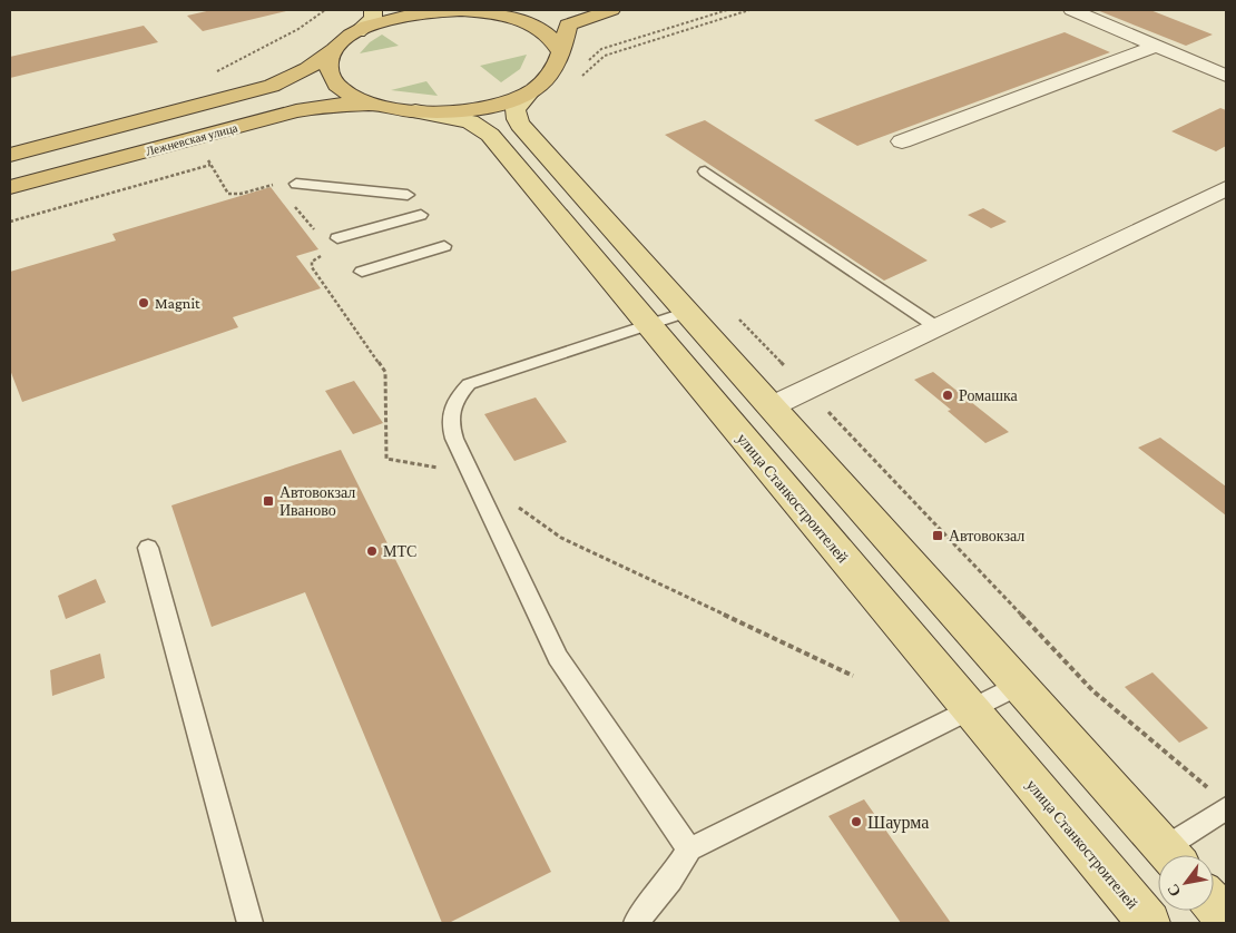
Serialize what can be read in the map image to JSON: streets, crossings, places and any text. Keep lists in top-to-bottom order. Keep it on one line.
{"streets":{"highway":["Лежневская улица"],"main road":["улица Станкостроителей"]},"places":{"other":["Magnit","Ромашка","МТС","Шаурма"],"transit":["Автовокзал Иваново","Автовокзал"]},"north":"bottom left"}
